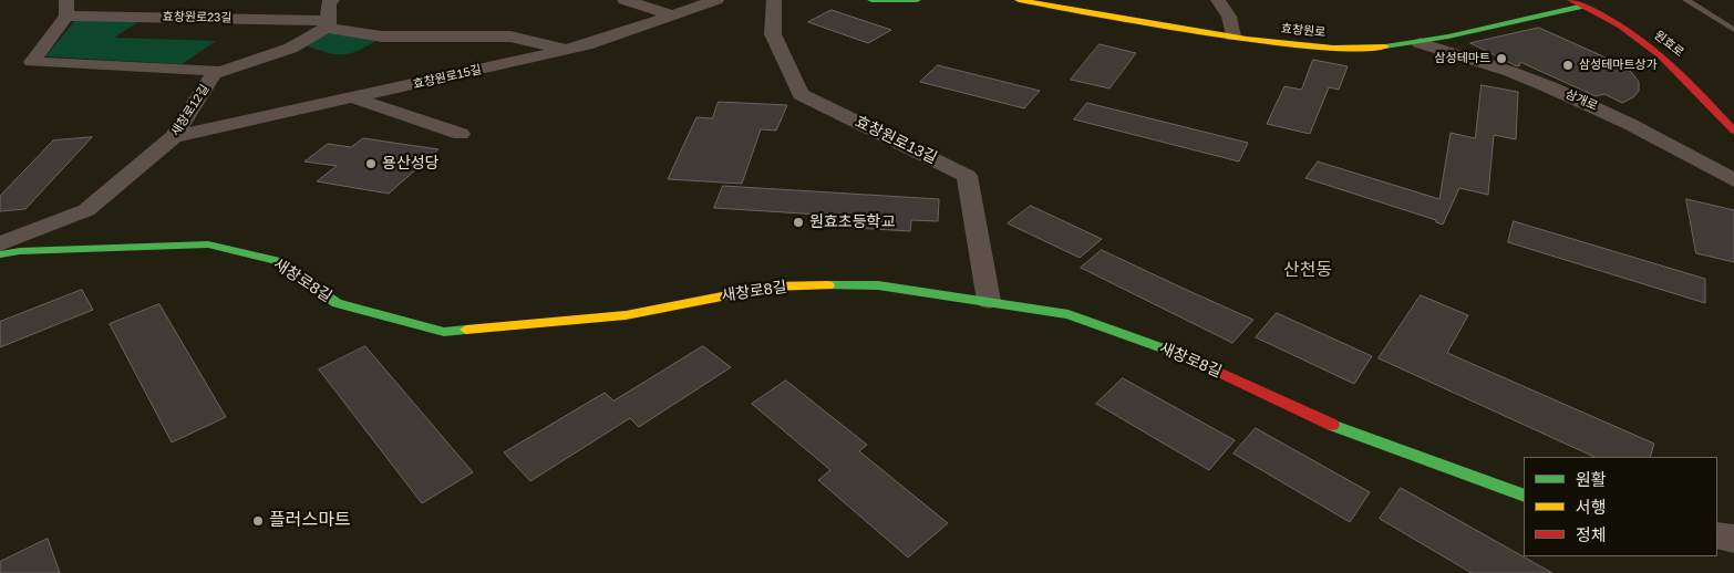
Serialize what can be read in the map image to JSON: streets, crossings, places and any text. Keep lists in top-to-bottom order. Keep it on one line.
{"streets":{"street":["효창원로23길","효창원로","원효로","효창원로15길","삼개로","새창로12길","효창원로13길","새창로8길"]},"crossings":[["효창원로23길","효창원로15길"],["효창원로23길","새창로12길"],["효창원로","원효로"],["효창원로","삼개로"],["효창원로15길","새창로12길"],["효창원로13길","새창로8길"]],"districts":["산천동"],"places":["삼성테마트","삼성테마트상가","용산성당","원효초등학교","플러스마트"],"legend":["원활","서행","정체"]}
